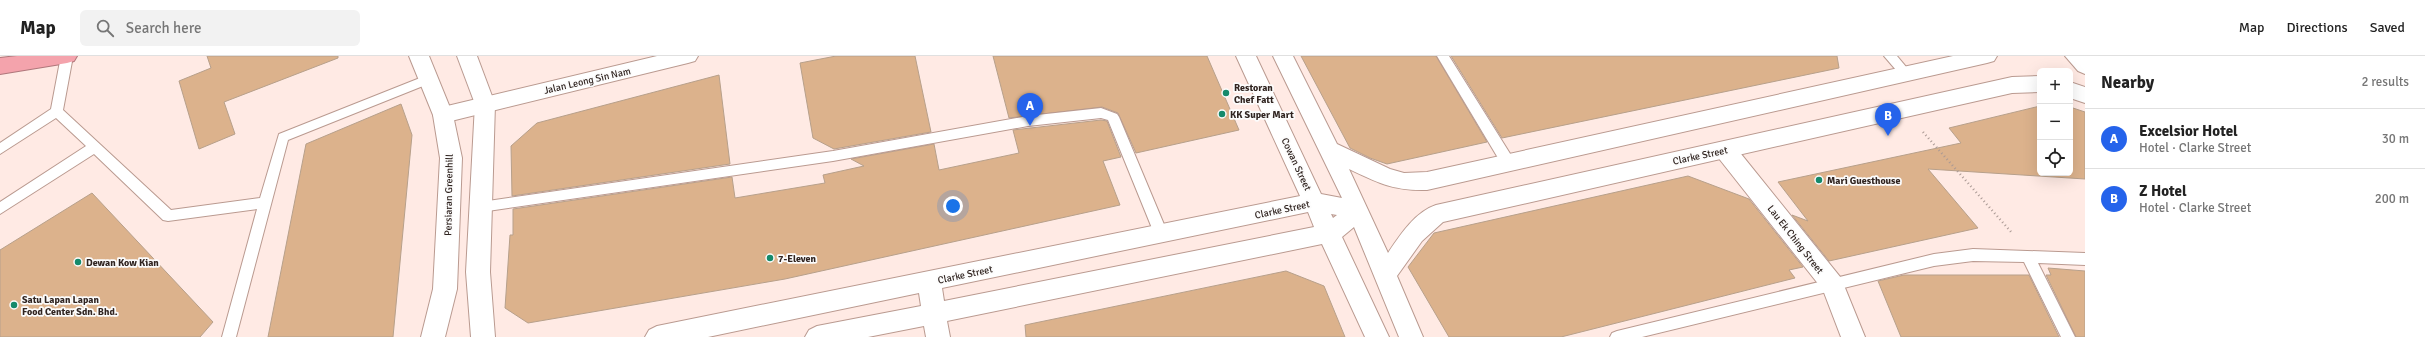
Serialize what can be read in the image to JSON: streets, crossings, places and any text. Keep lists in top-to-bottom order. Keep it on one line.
{"streets":{"street":["Jalan Leong Sin Nam","Clarke Street","Cowan Street","Persiaran Greenhill","Lau Ek Ching Street"]},"crossings":[["Jalan Leong Sin Nam","Persiaran Greenhill"],["Clarke Street","Cowan Street"],["Clarke Street","Lau Ek Ching Street"]],"places":["Restoran Chef Fatt","KK Super Mart","Mari Guesthouse","7-Eleven","Dewan Kow Kian","Satu Lapan Lapan Food Center Sdn. Bhd."],"page":{"header":"Map","search":"Search here","nav":["Map","Directions","Saved"],"heading":["Nearby","2 results"],"map_buttons":["+","−"],"pins":["A","B"],"list":[{"mark":"A","name":"Excelsior Hotel","note":"Hotel · Clarke Street","value":"30 m"},{"mark":"B","name":"Z Hotel","note":"Hotel · Clarke Street","value":"200 m"}]}}
